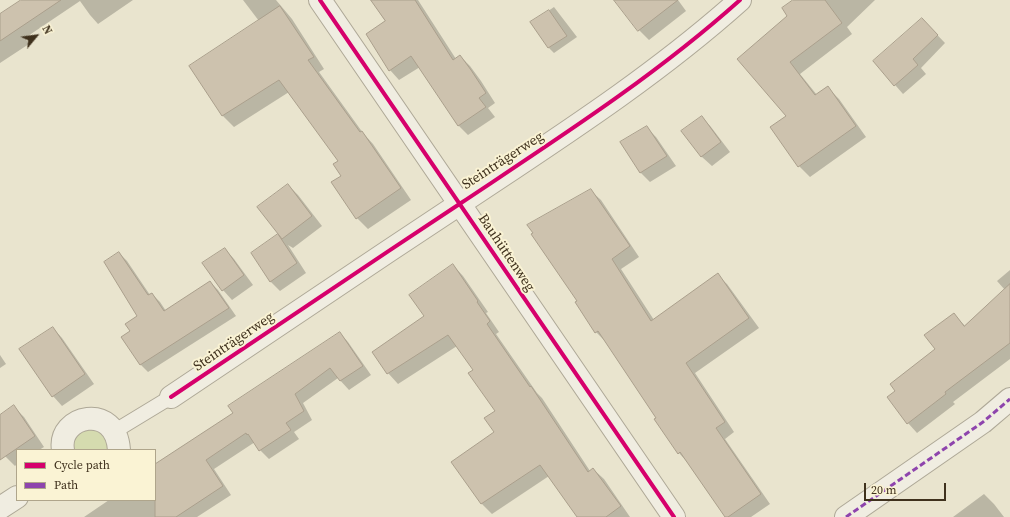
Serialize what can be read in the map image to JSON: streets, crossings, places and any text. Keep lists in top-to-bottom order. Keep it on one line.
{"streets":{"street":["Steinträgerweg","Bauhüttenweg"]},"crossings":[["Steinträgerweg","Bauhüttenweg"]],"legend":["Cycle path","Path"],"scale_bar":"20 m","north":"top right"}
